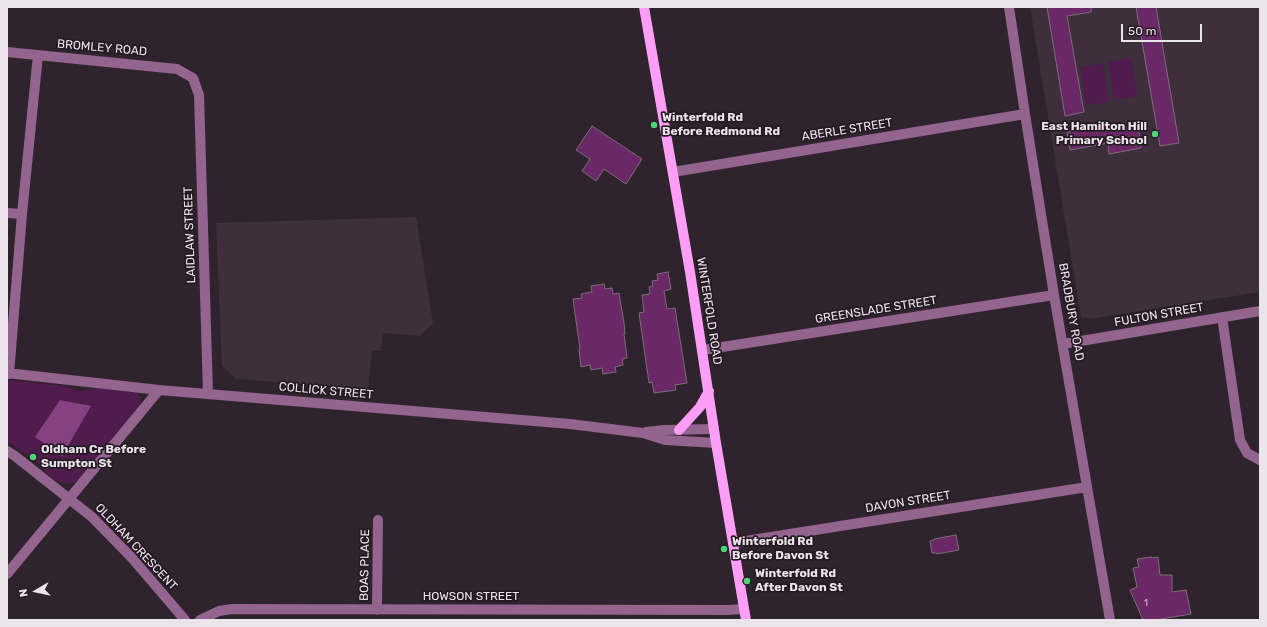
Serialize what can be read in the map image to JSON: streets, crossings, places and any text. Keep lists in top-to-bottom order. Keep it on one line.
{"streets":{"main road":["WINTERFOLD ROAD"],"street":["BROMLEY ROAD","ABERLE STREET","LAIDLAW STREET","GREENSLADE STREET","BRADBURY ROAD","FULTON STREET","COLLICK STREET","DAVON STREET","OLDHAM CRESCENT","BOAS PLACE","HOWSON STREET"]},"crossings":[["BROMLEY ROAD","LAIDLAW STREET"],["ABERLE STREET","WINTERFOLD ROAD"],["ABERLE STREET","BRADBURY ROAD"],["LAIDLAW STREET","COLLICK STREET"],["GREENSLADE STREET","WINTERFOLD ROAD"],["GREENSLADE STREET","BRADBURY ROAD"],["WINTERFOLD ROAD","COLLICK STREET"],["WINTERFOLD ROAD","DAVON STREET"],["WINTERFOLD ROAD","HOWSON STREET"],["BRADBURY ROAD","FULTON STREET"],["BRADBURY ROAD","DAVON STREET"],["BOAS PLACE","HOWSON STREET"]],"places":["Winterfold Rd Before Redmond Rd","East Hamilton Hill Primary School","Oldham Cr Before Sumpton St","Winterfold Rd Before Davon St","Winterfold Rd After Davon St"],"house_numbers":["1"],"scale_bar":"50 m","north":"left"}
